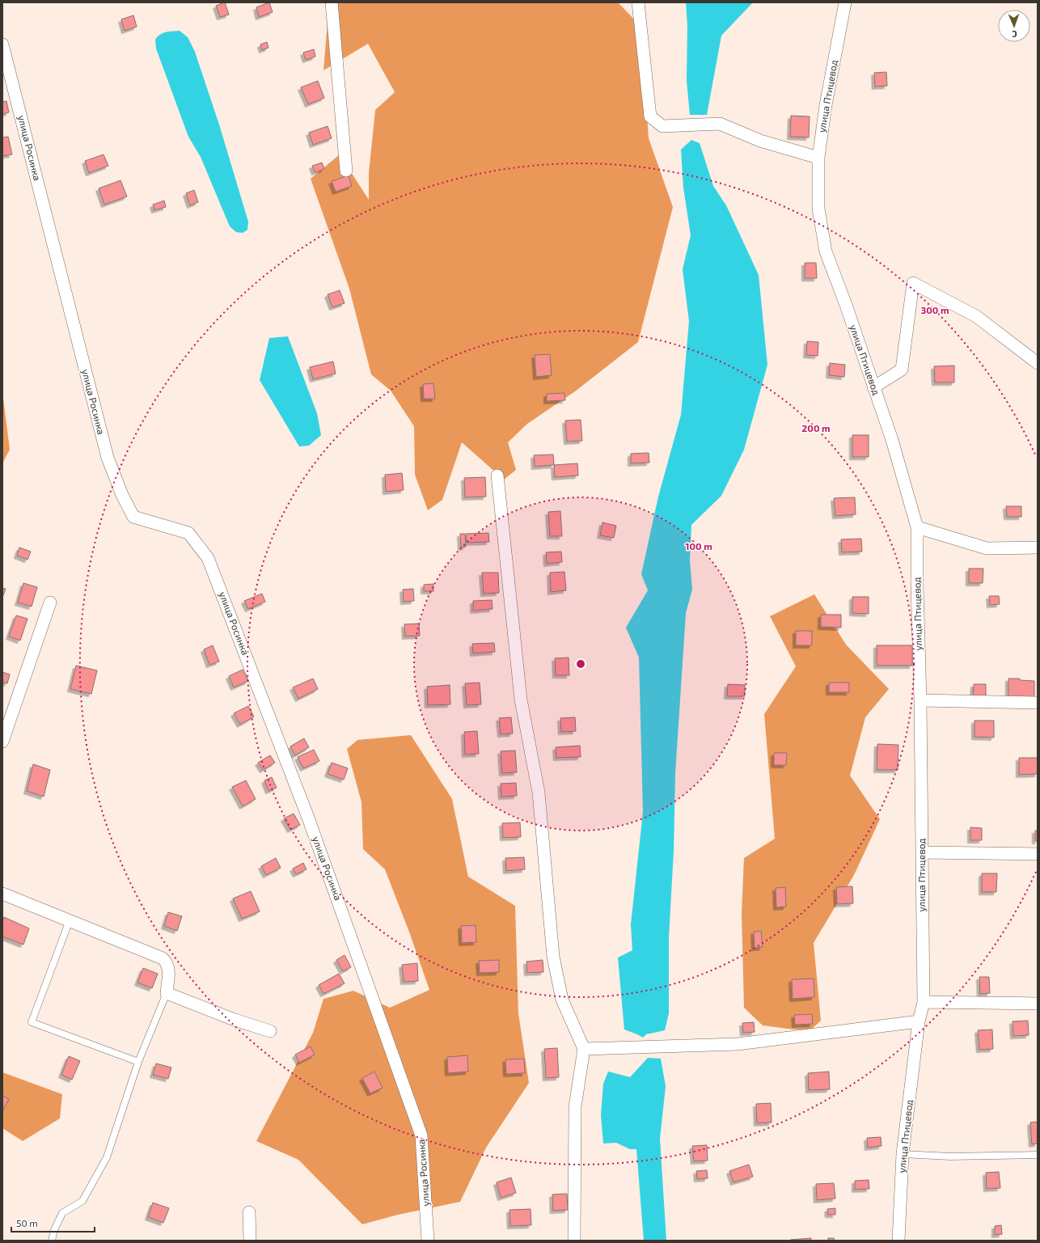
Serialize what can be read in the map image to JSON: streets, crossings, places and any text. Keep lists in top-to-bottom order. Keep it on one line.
{"streets":{"street":["улица Птицевод","улица Росинка"]},"scale_bar":"50 m","north":"bottom","rings":["300 m","200 m","100 m"]}
